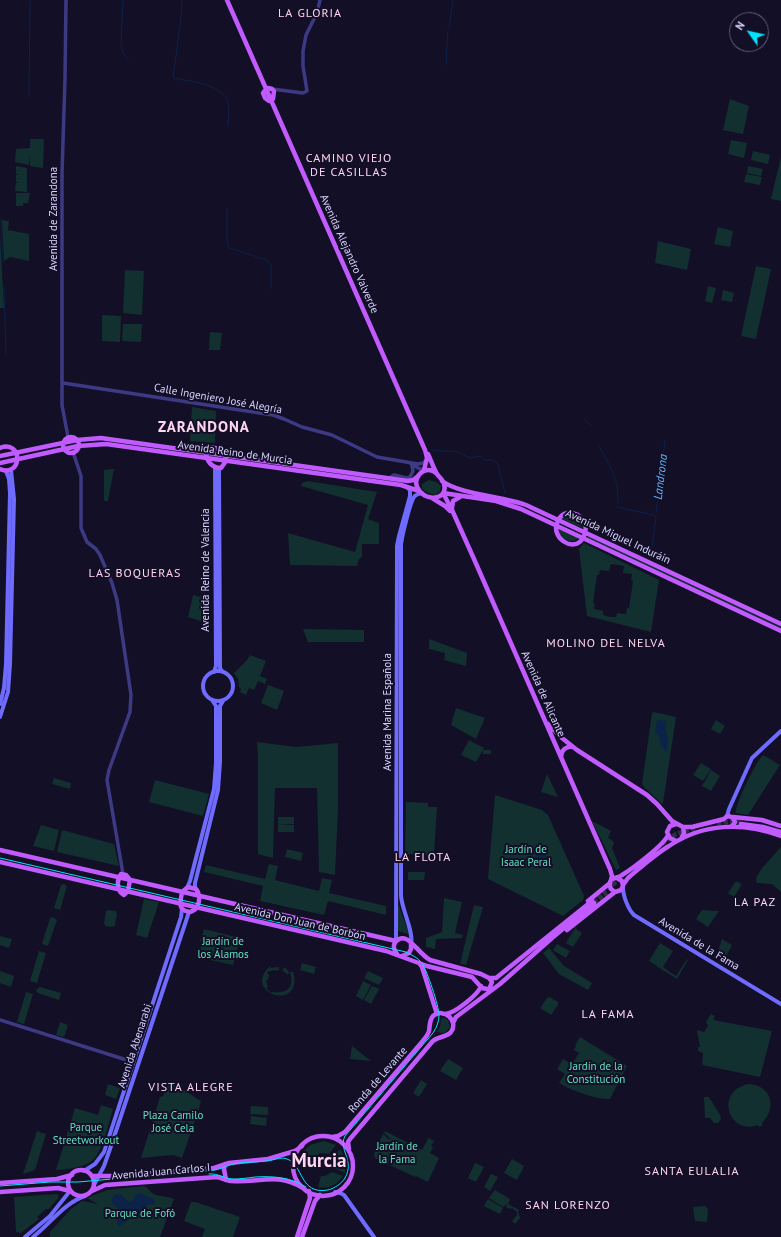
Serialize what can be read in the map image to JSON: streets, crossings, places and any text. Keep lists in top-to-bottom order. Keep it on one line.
{"streets":{"main road":["Avenida Alejandro Valverde","Avenida Reino de Murcia","Avenida Miguel Induráin","Avenida Reino de Valencia","Avenida de Alicante","Avenida Marina Española","Avenida Don Juan de Borbón","Avenida de la Fama","Avenida Abenarabi","Ronda de Levante","Avenida Juan Carlos I"],"street":["Avenida de Zarandona","Calle Ingeniero José Alegría"]},"crossings":[["Avenida de Zarandona","Calle Ingeniero José Alegría"],["Avenida Reino de Murcia","Avenida Miguel Induráin"],["Avenida Reino de Murcia","Avenida de Alicante"],["Avenida Reino de Murcia","Avenida Marina Española"],["Avenida Miguel Induráin","Avenida de Alicante"],["Avenida Miguel Induráin","Avenida Marina Española"],["Avenida de Alicante","Avenida Marina Española"],["Avenida Marina Española","Avenida Don Juan de Borbón"],["Avenida Abenarabi","Avenida Juan Carlos I"],["Ronda de Levante","Avenida Juan Carlos I"]],"districts":["LA GLORIA","CAMINO VIEJO DE CASILLAS","ZARANDONA","LAS BOQUERAS","MOLINO DEL NELVA","LA FLOTA","LA PAZ","LA FAMA","VISTA ALEGRE","Murcia","SANTA EULALIA","SAN LORENZO"],"water":["Landrona"],"parks":["Jardín de Isaac Peral","Jardín de los Álamos","Jardín de la Constitución","Plaza Camilo José Cela","Parque Streetworkout","Jardín de la Fama","Parque de Fofó"],"north":"top left"}
